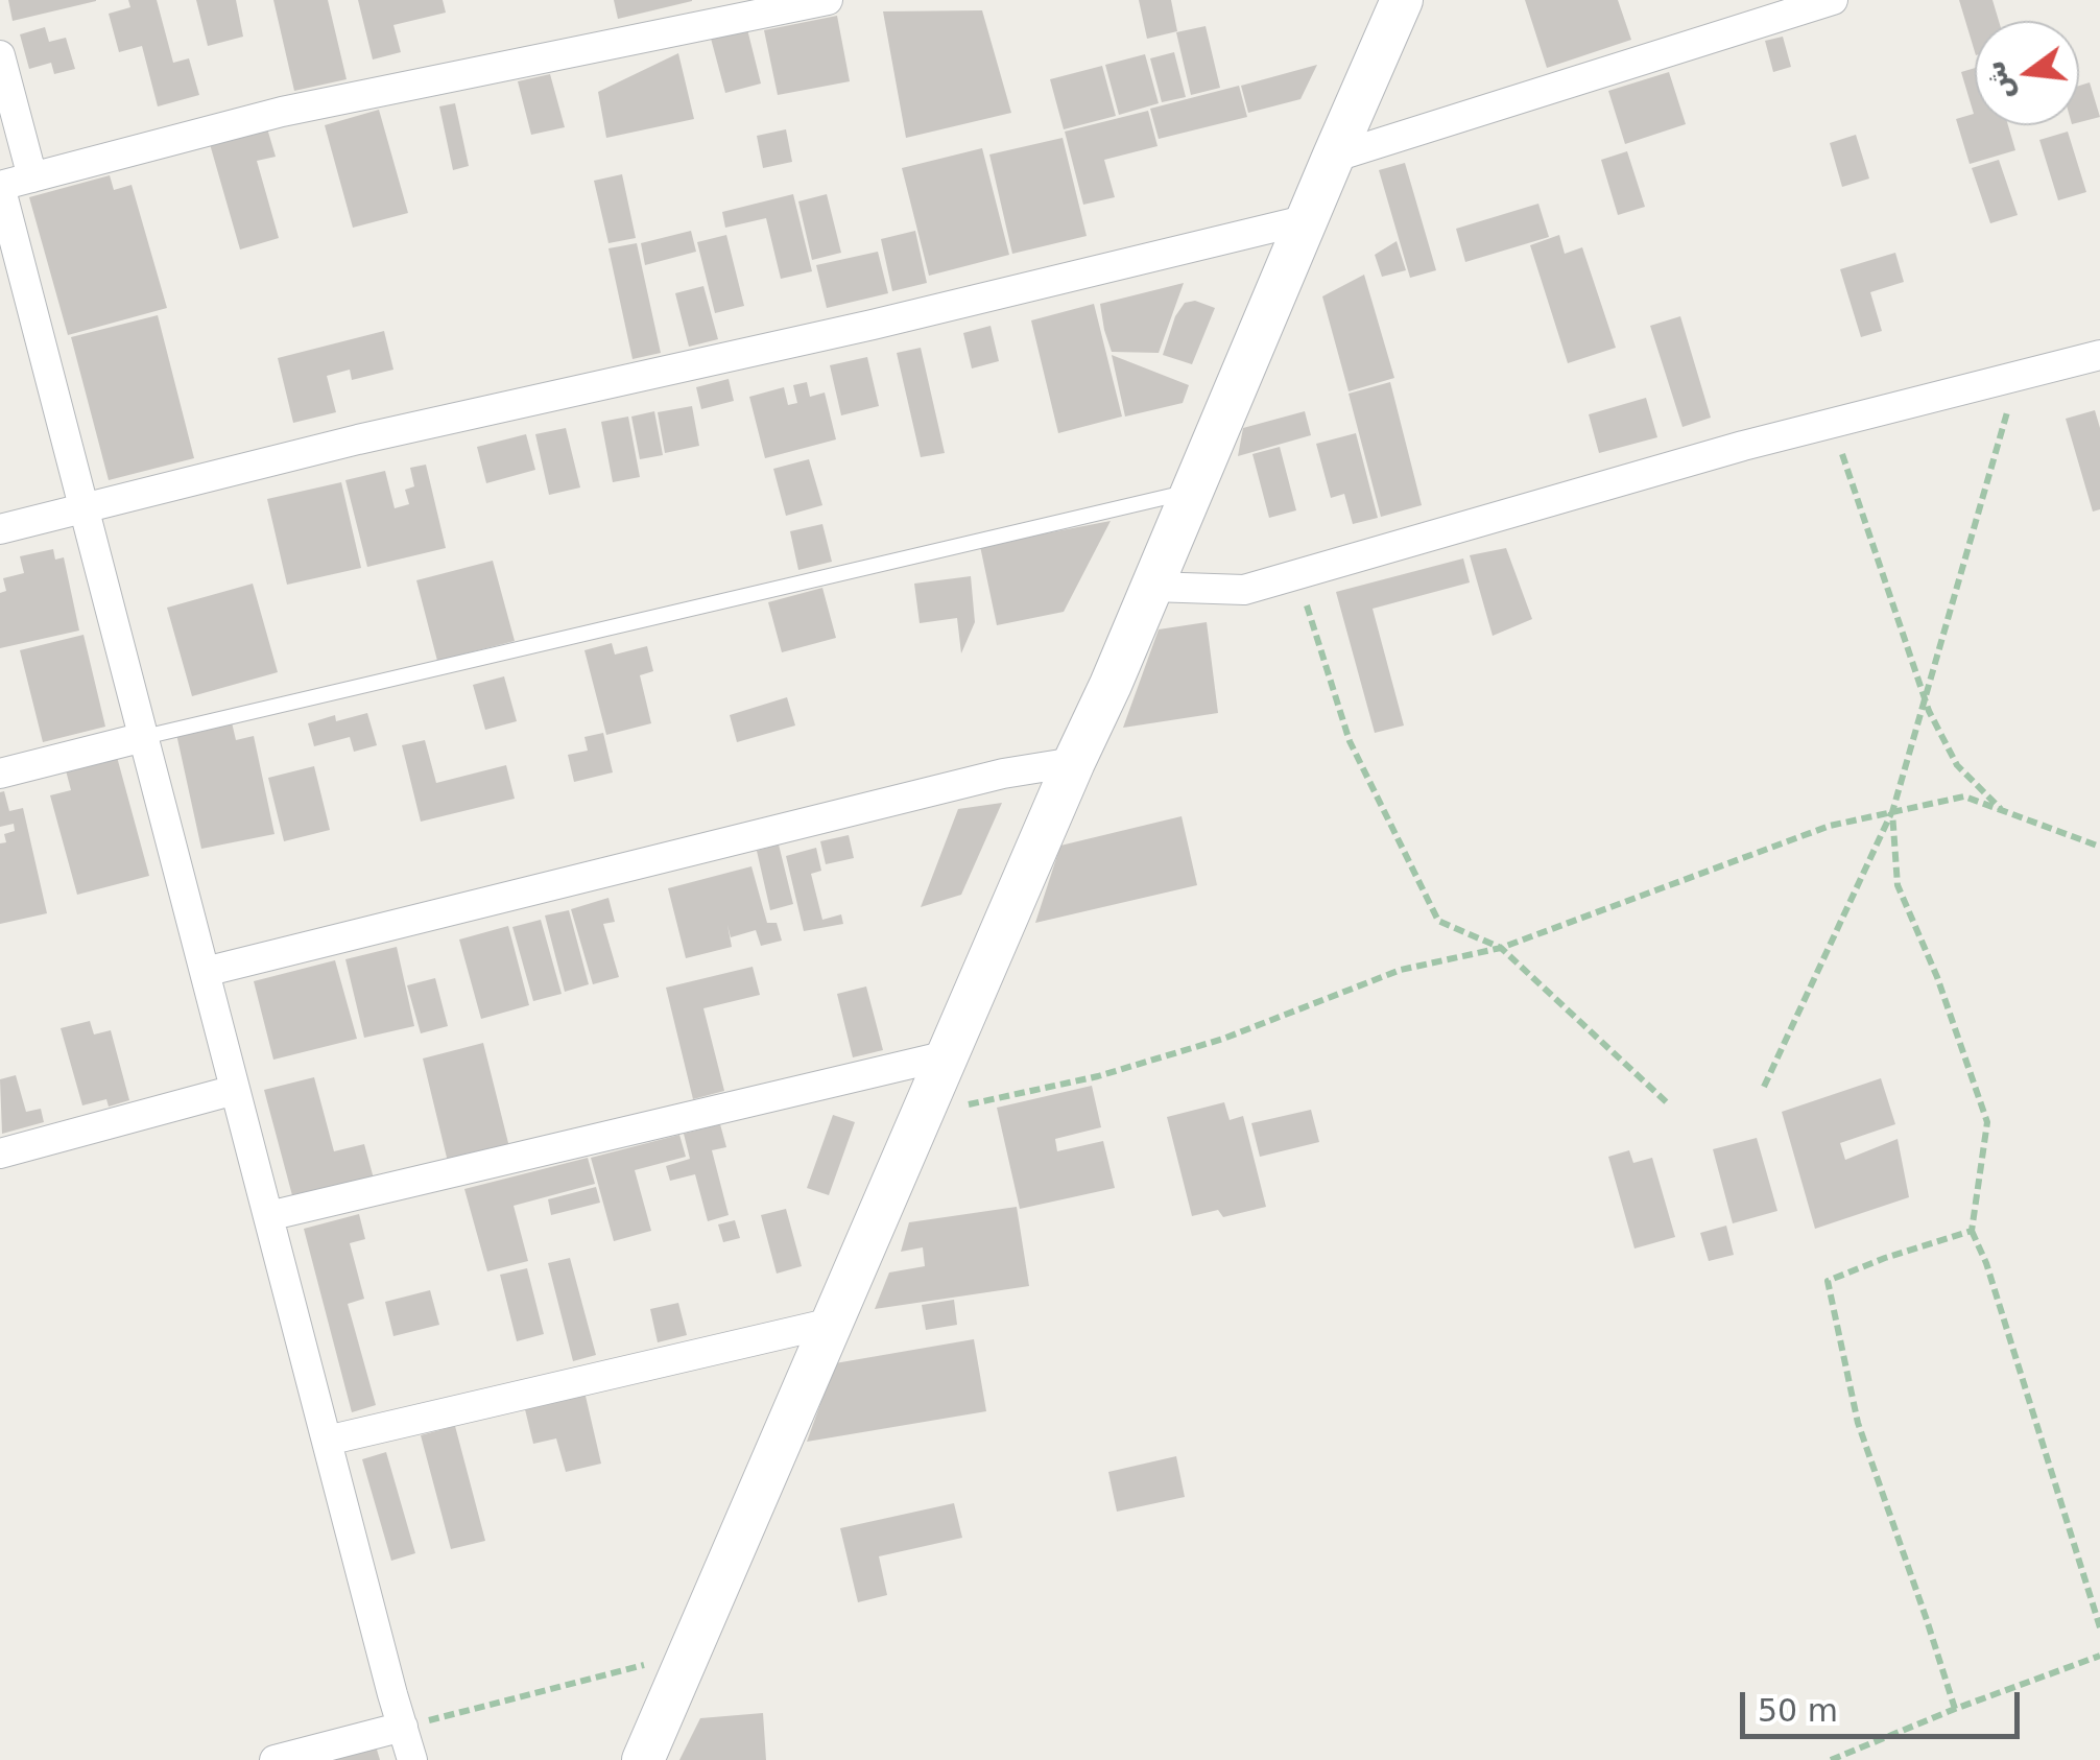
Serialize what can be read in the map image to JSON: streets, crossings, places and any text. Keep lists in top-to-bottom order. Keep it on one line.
{"scale_bar":"50 m","north":"left"}
